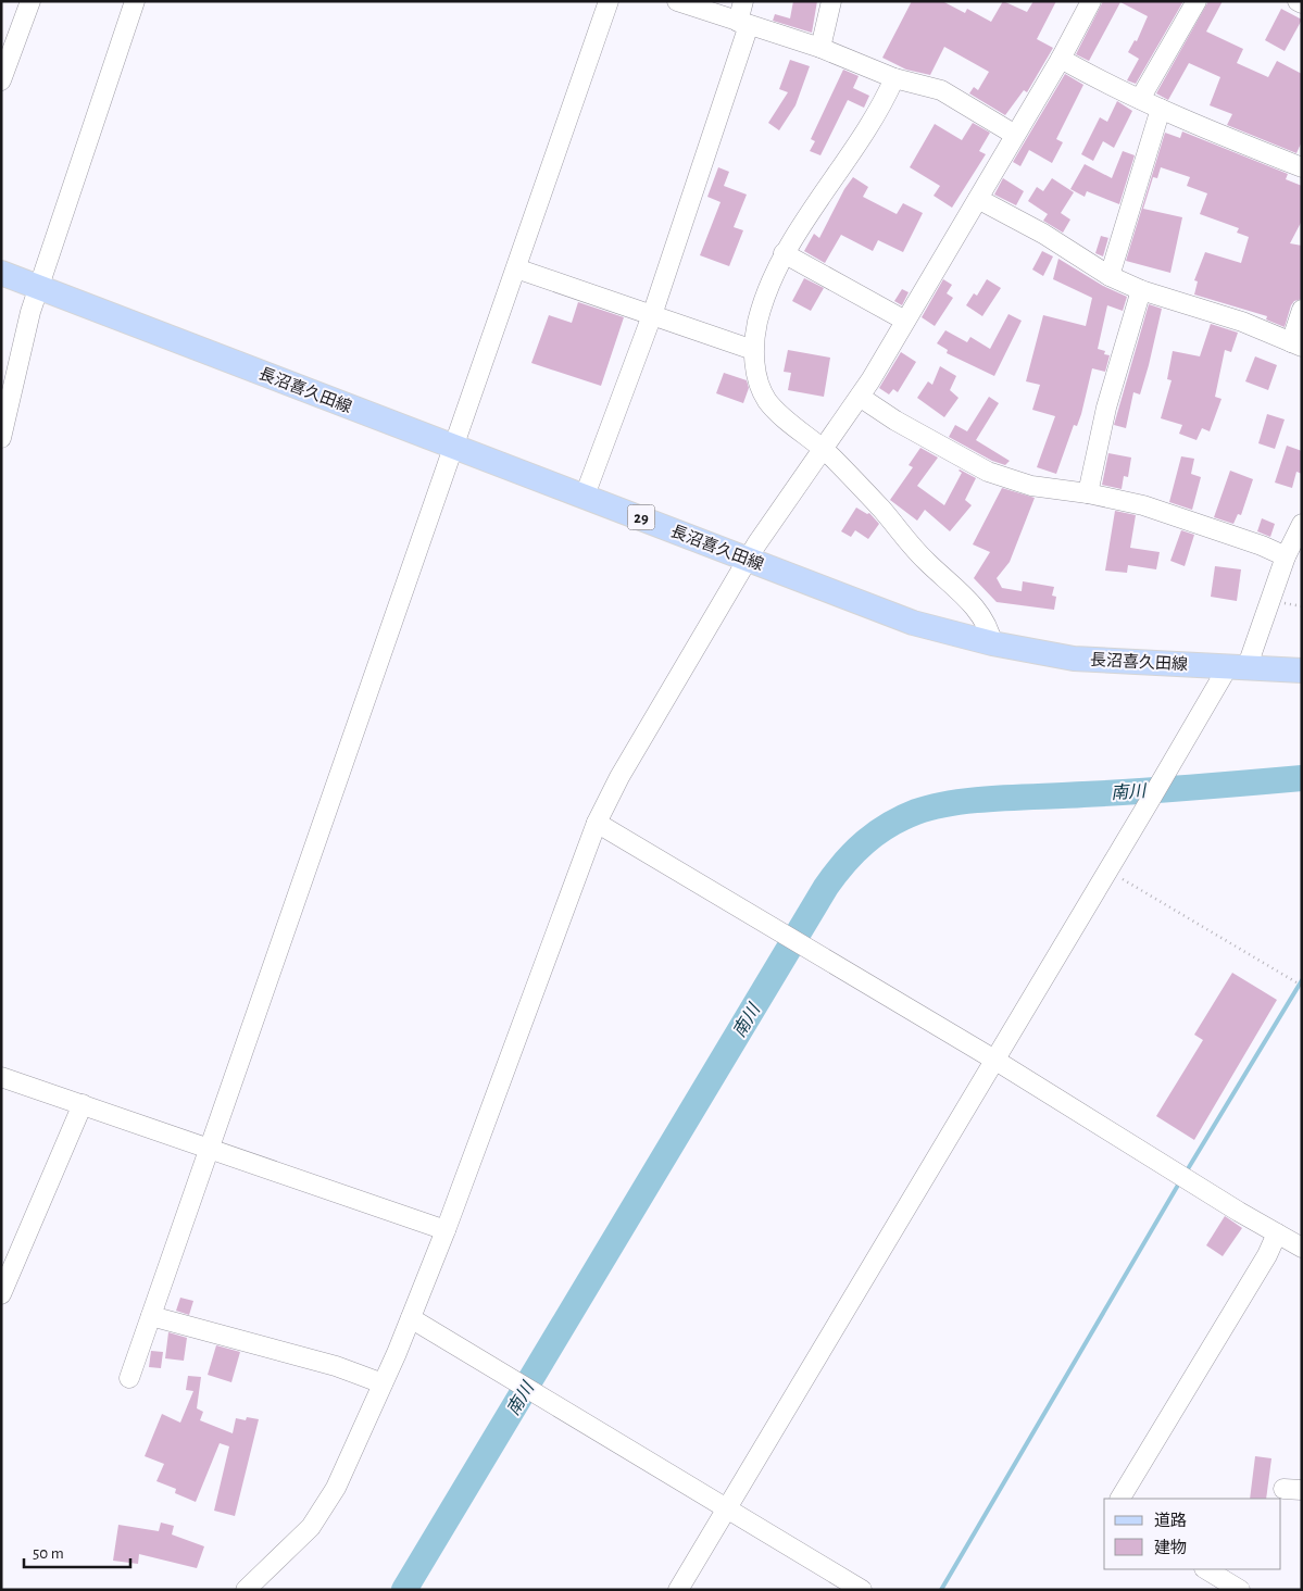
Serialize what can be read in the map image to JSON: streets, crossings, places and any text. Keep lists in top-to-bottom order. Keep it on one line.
{"streets":{"main road":["長沼喜久田線","29"]},"water":["南川"],"legend":["道路","建物"],"scale_bar":"50 m"}
